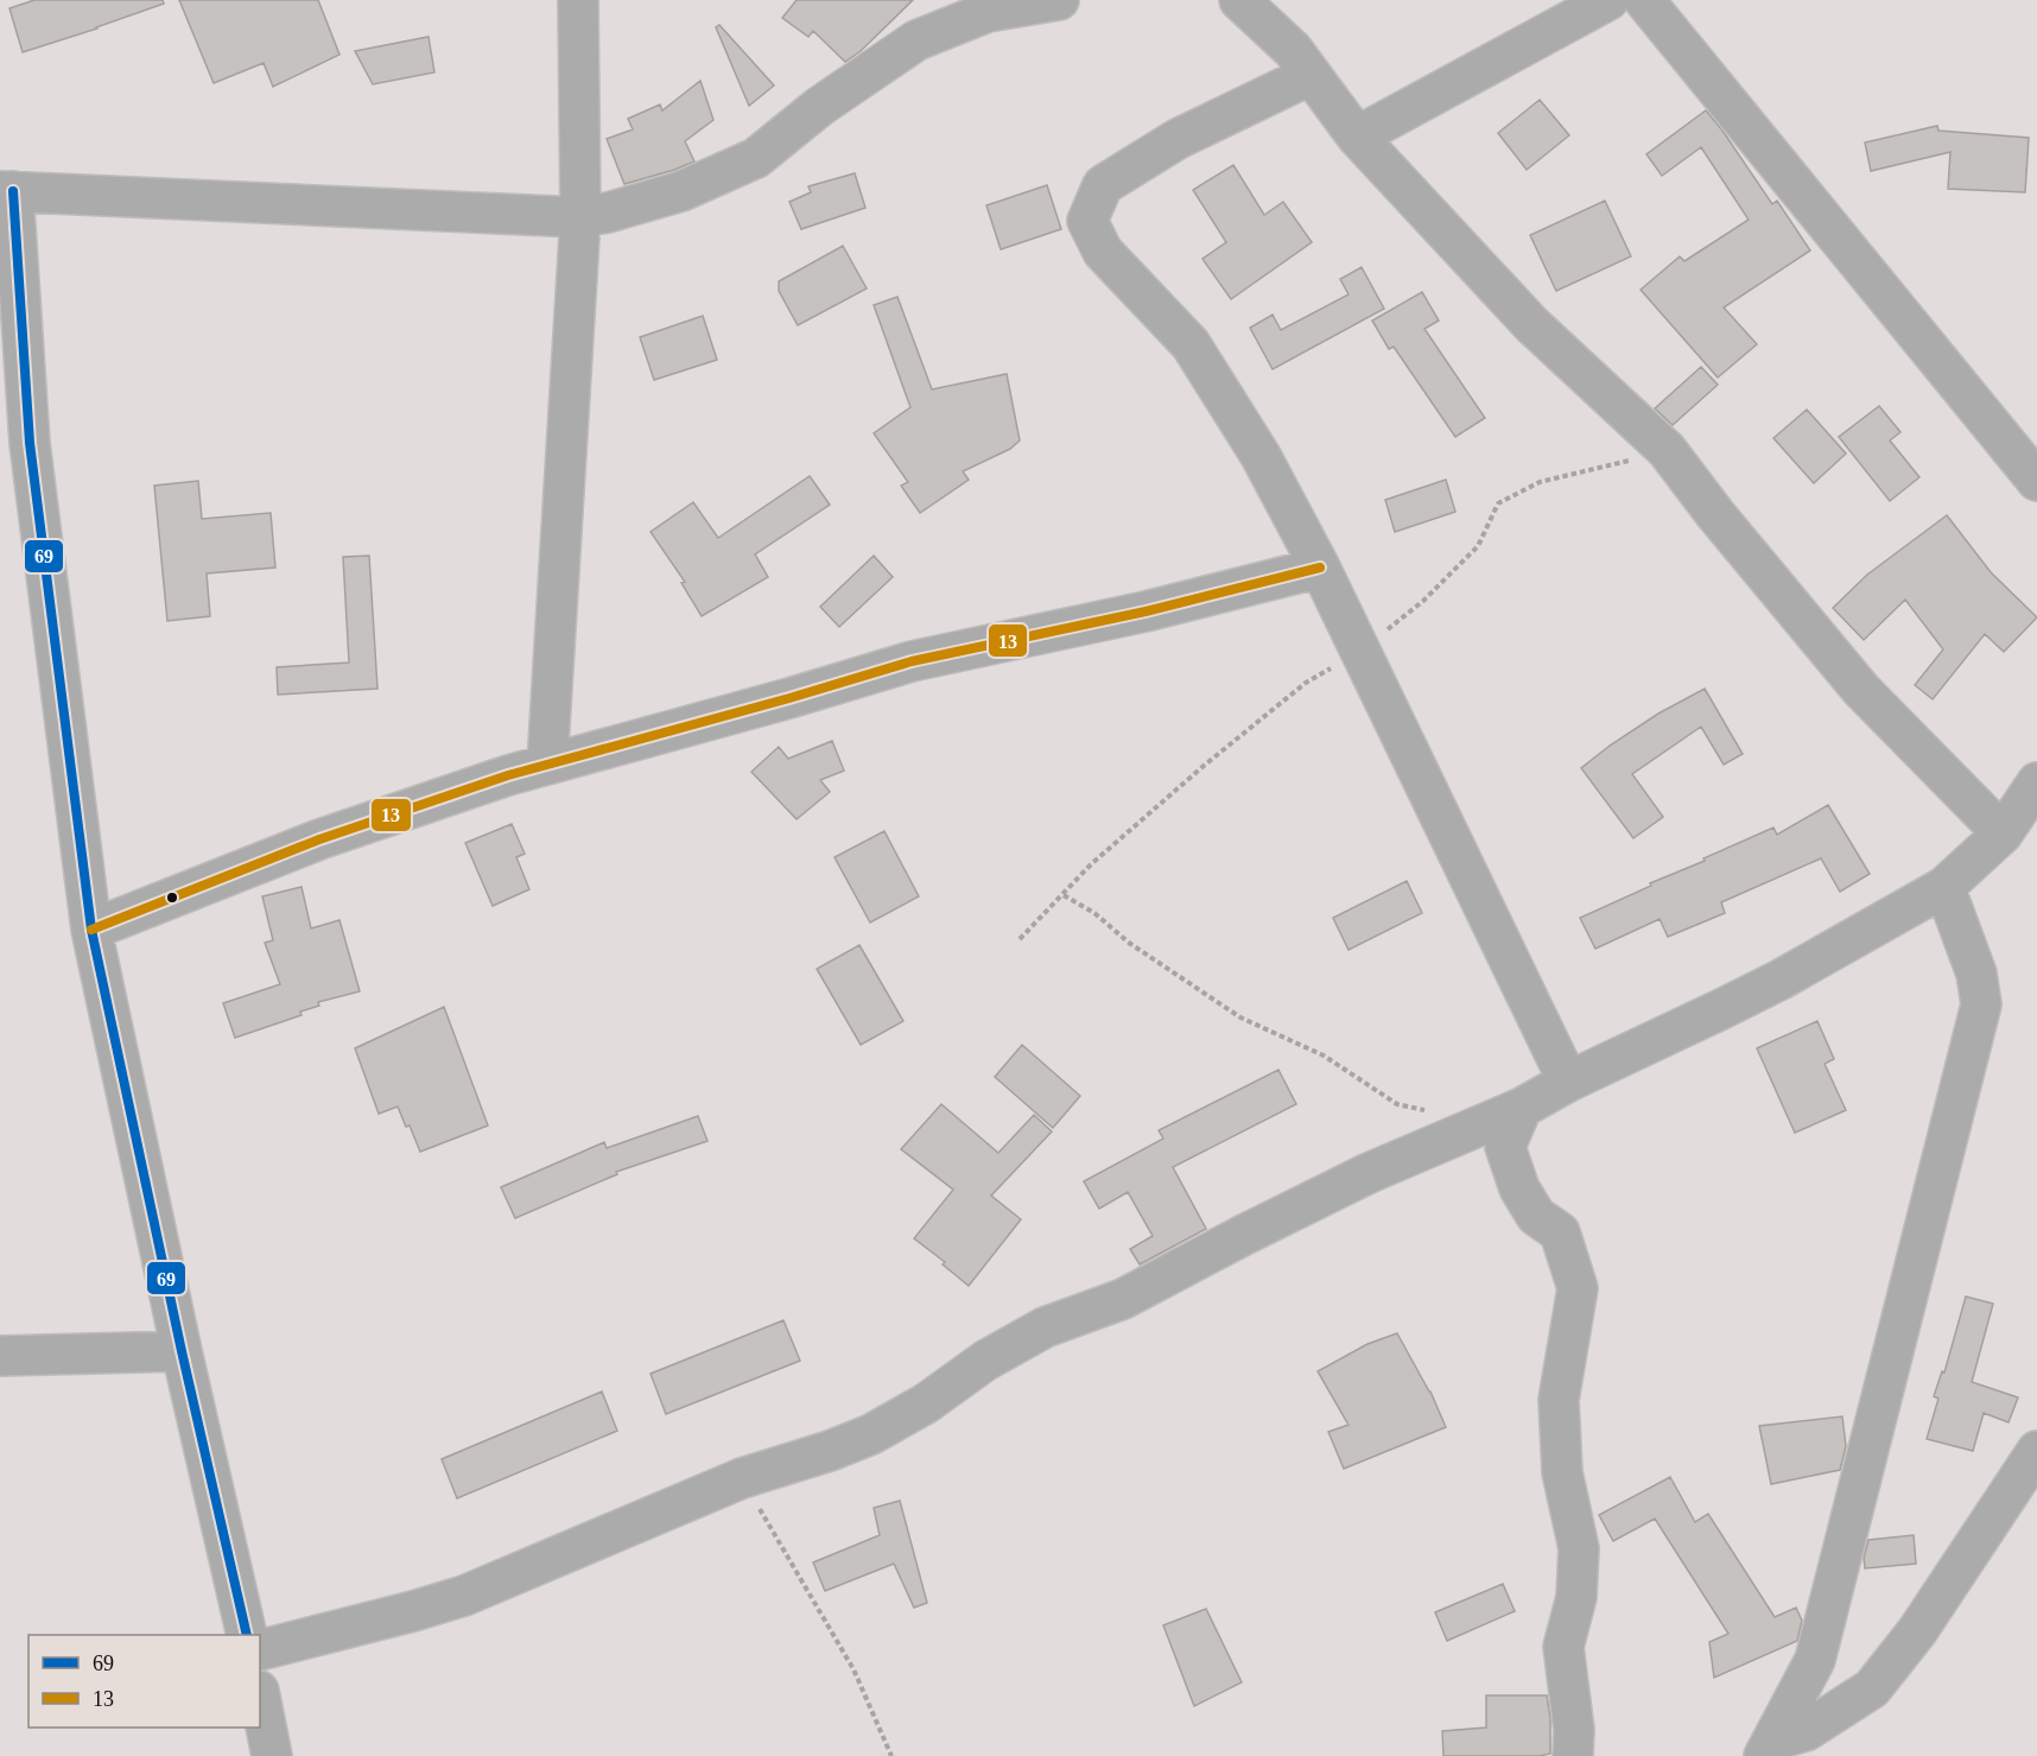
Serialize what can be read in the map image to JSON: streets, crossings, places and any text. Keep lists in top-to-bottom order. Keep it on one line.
{"lines":["transit line 69","transit line 13"],"legend":["69","13"]}
